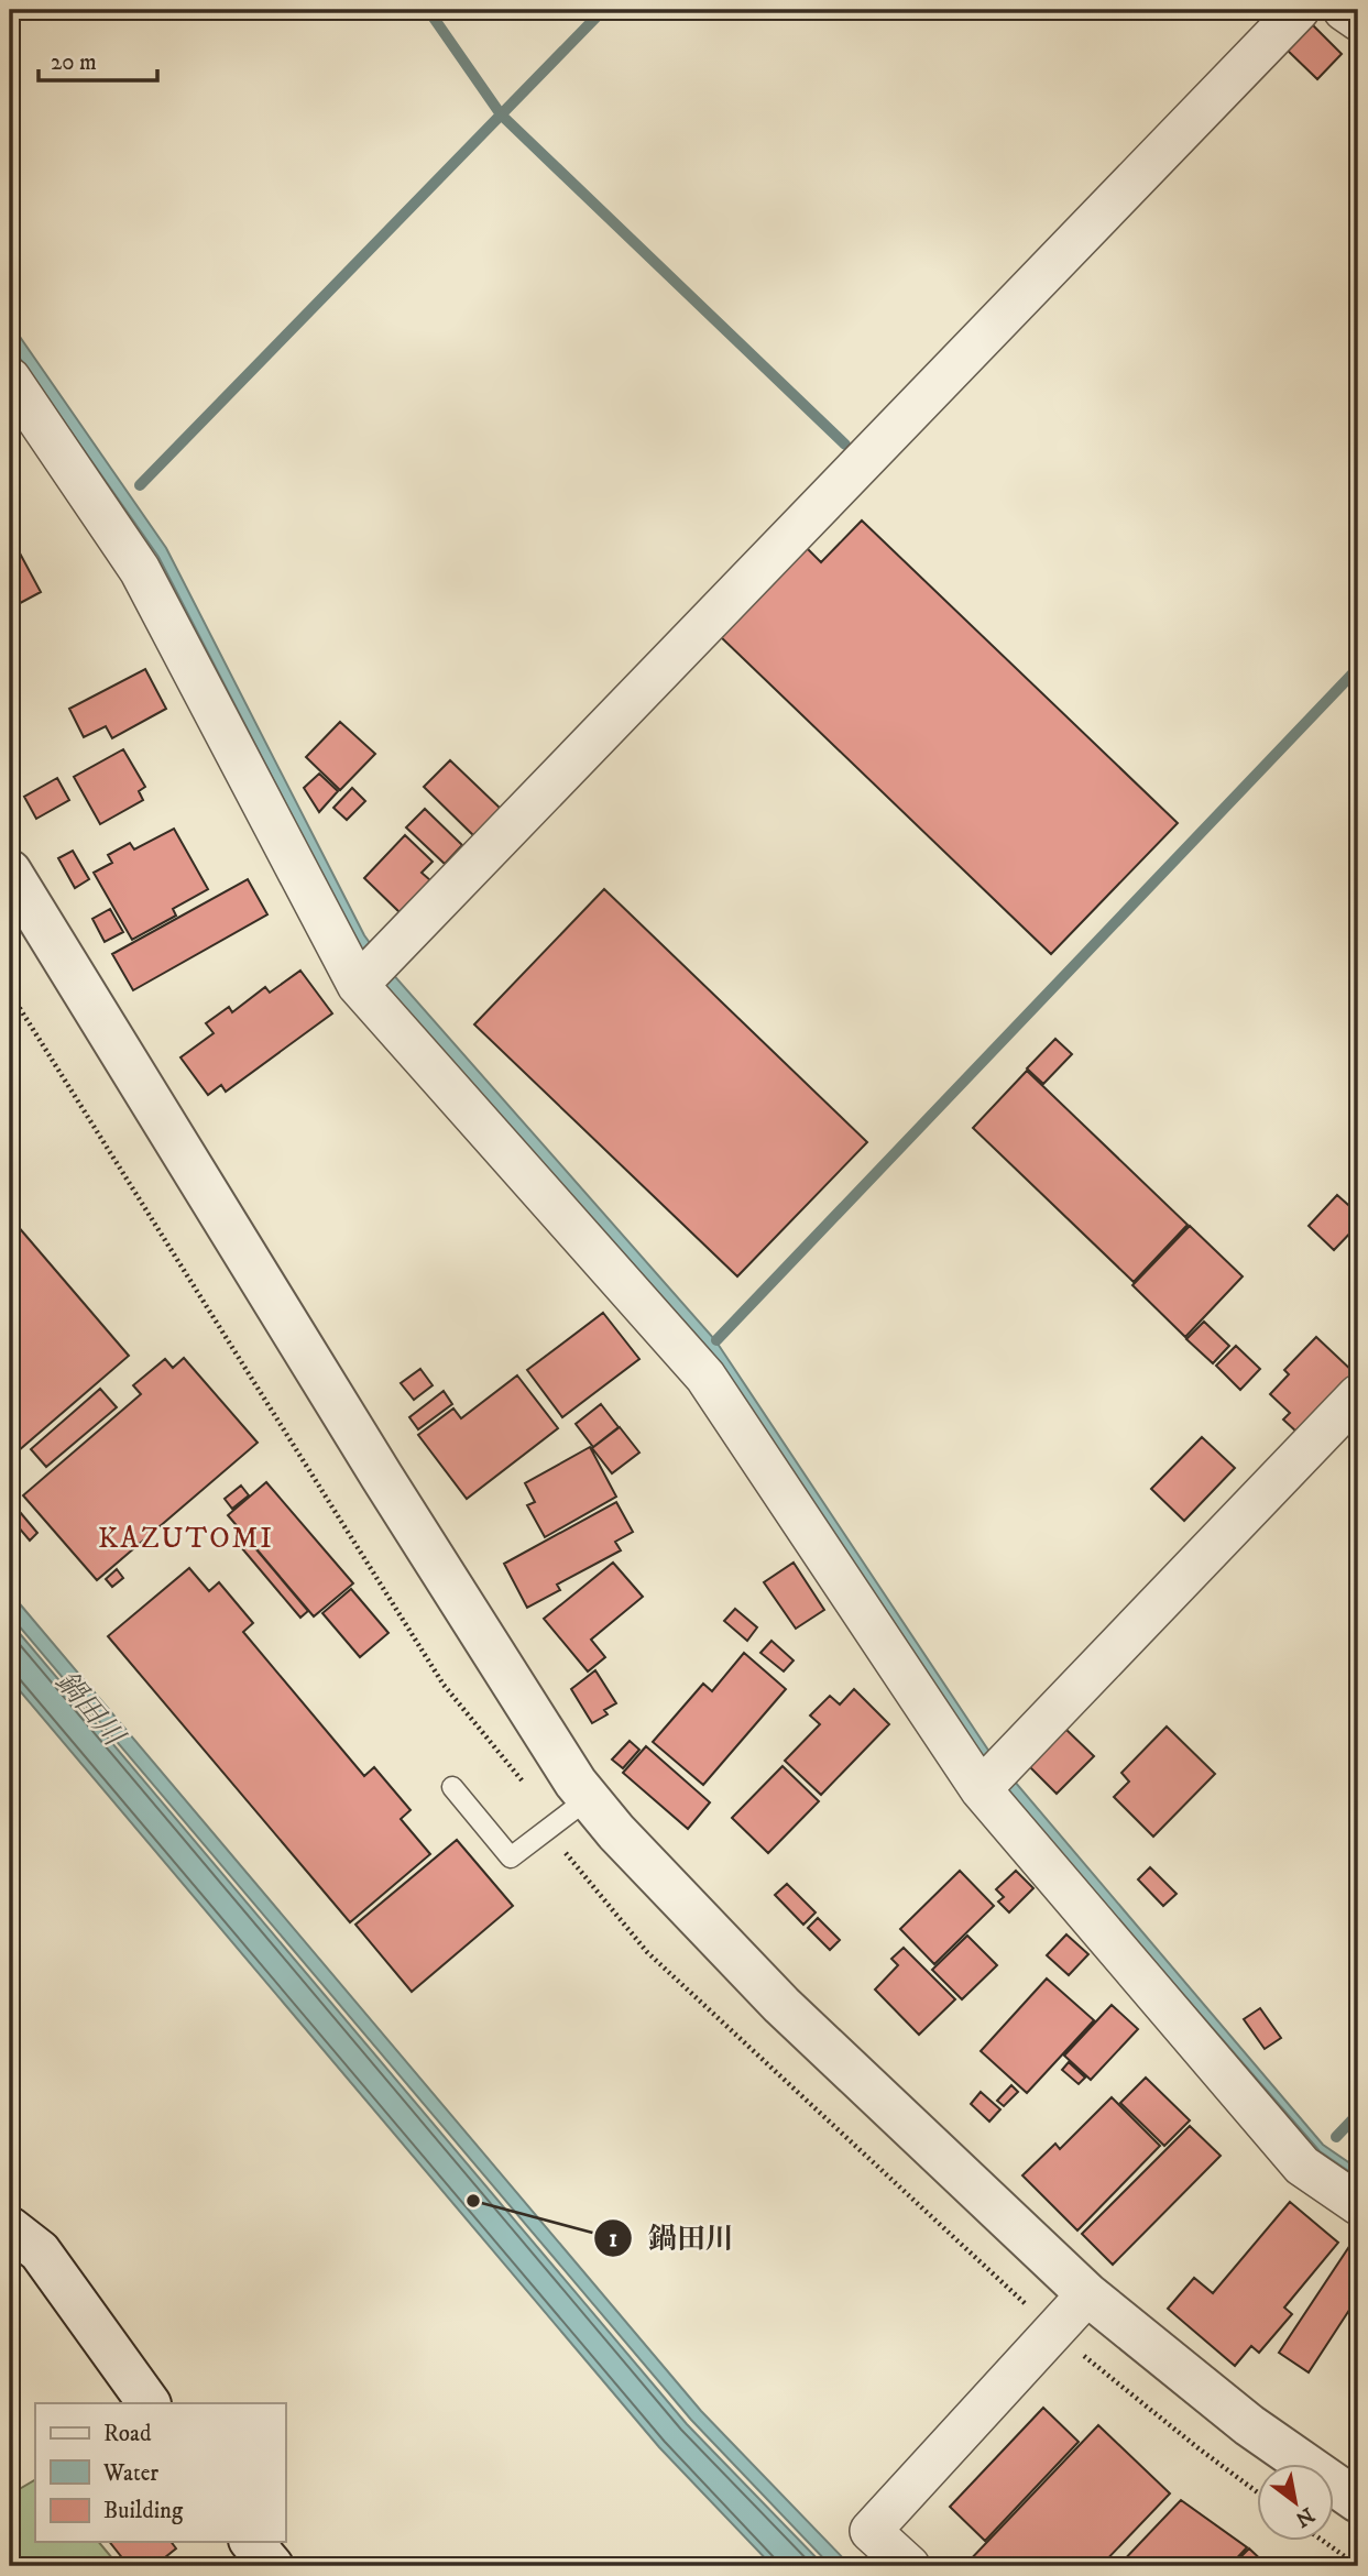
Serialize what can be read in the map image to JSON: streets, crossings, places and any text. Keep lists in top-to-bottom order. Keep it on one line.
{"districts":["KAZUTOMI"],"water":["鍋田川"],"places":["鍋田川"],"legend":["Road","Water","Building"],"scale_bar":"20 m","north":"bottom right"}
